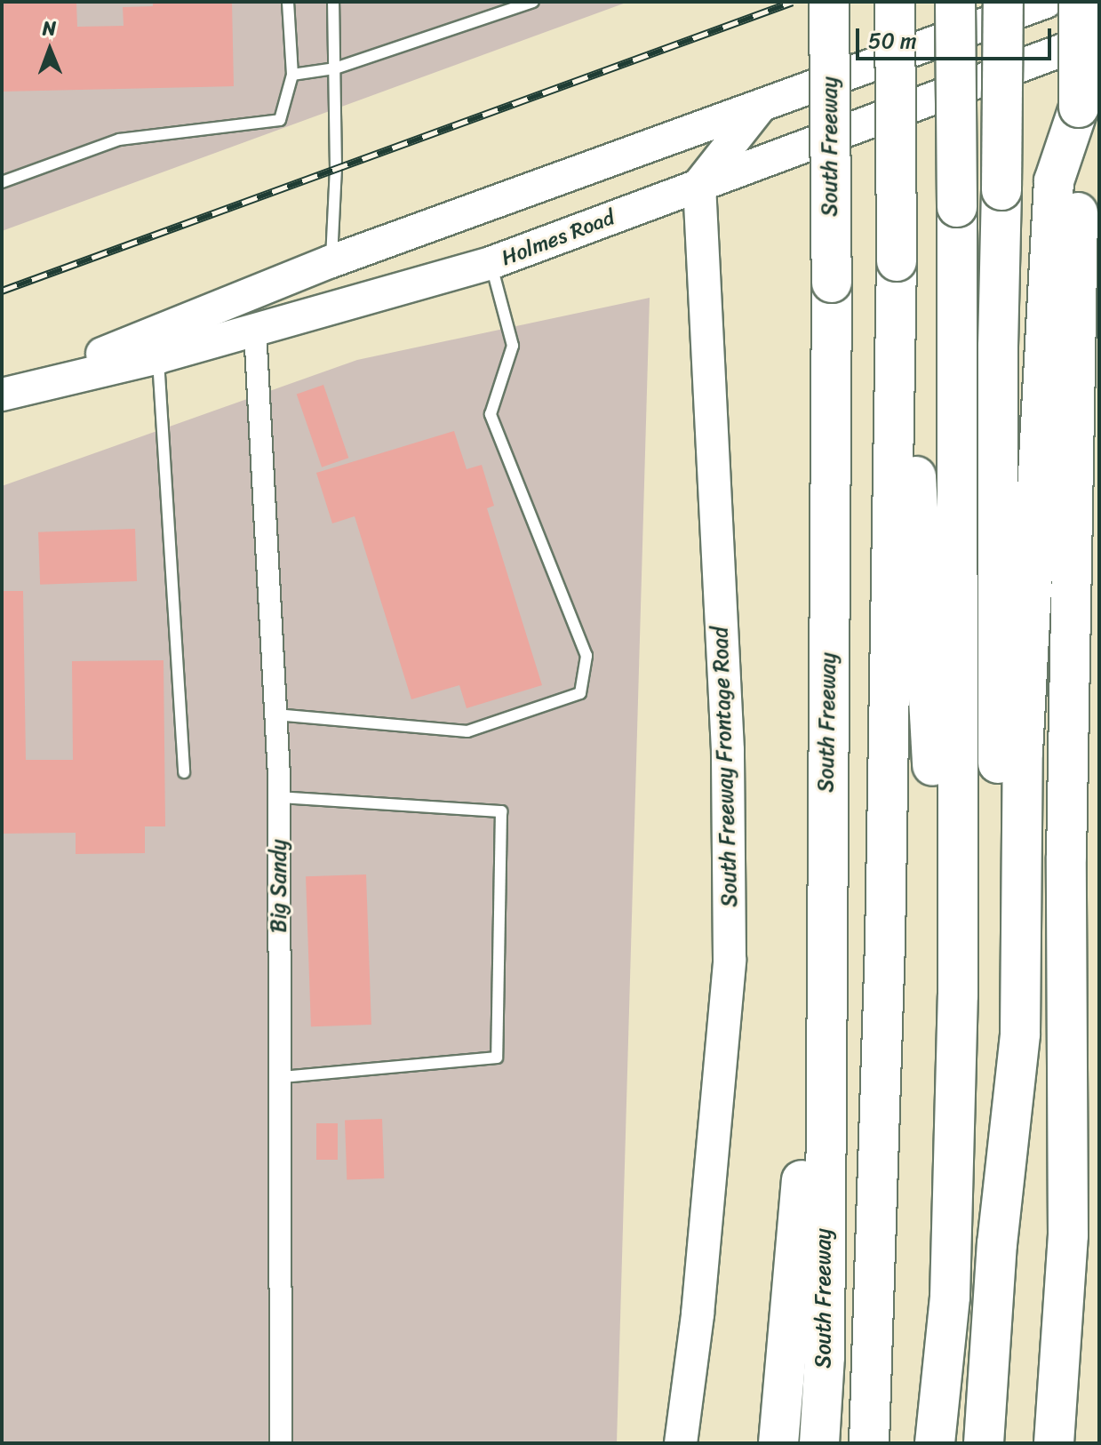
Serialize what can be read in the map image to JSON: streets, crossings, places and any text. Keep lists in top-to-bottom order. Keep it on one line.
{"streets":{"highway":["South Freeway"],"main road":["Holmes Road","South Freeway Frontage Road"],"street":["Big Sandy"]},"crossings":[["Holmes Road","South Freeway Frontage Road"],["Holmes Road","Big Sandy"]],"scale_bar":"50 m","north":"top"}
